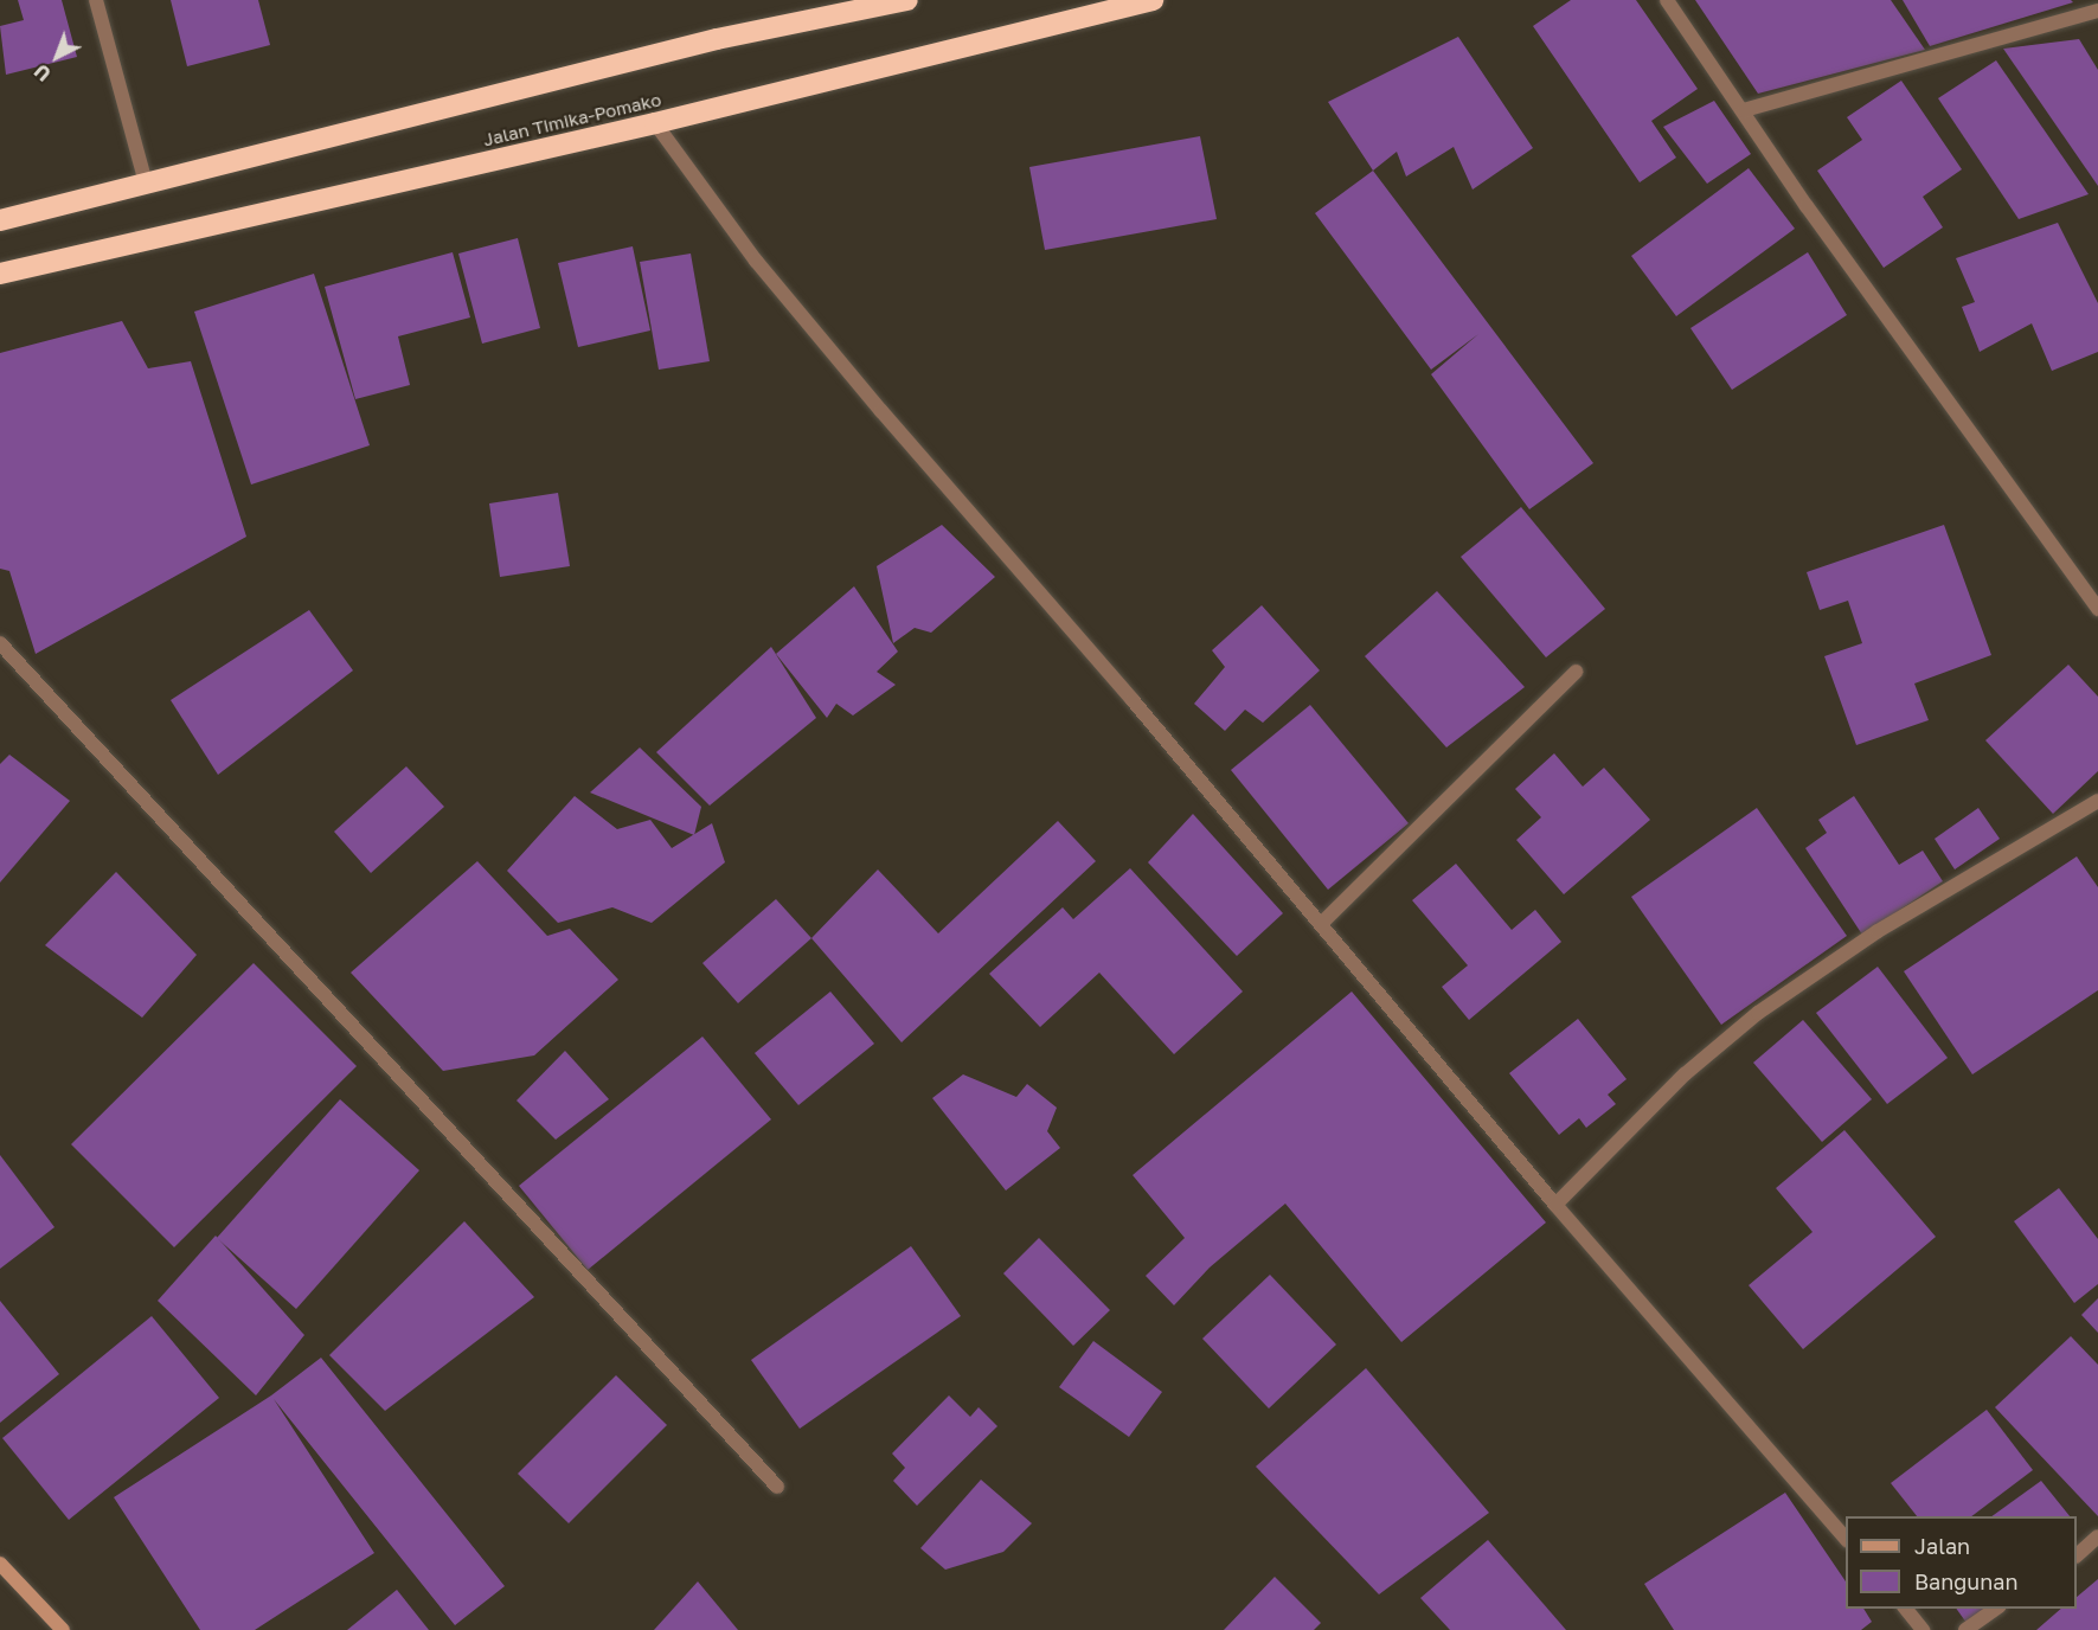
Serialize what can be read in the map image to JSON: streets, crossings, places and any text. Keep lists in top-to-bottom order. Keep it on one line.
{"streets":{"highway":["Jalan Timika-Pomako"]},"legend":["Jalan","Bangunan"],"north":"bottom left"}
